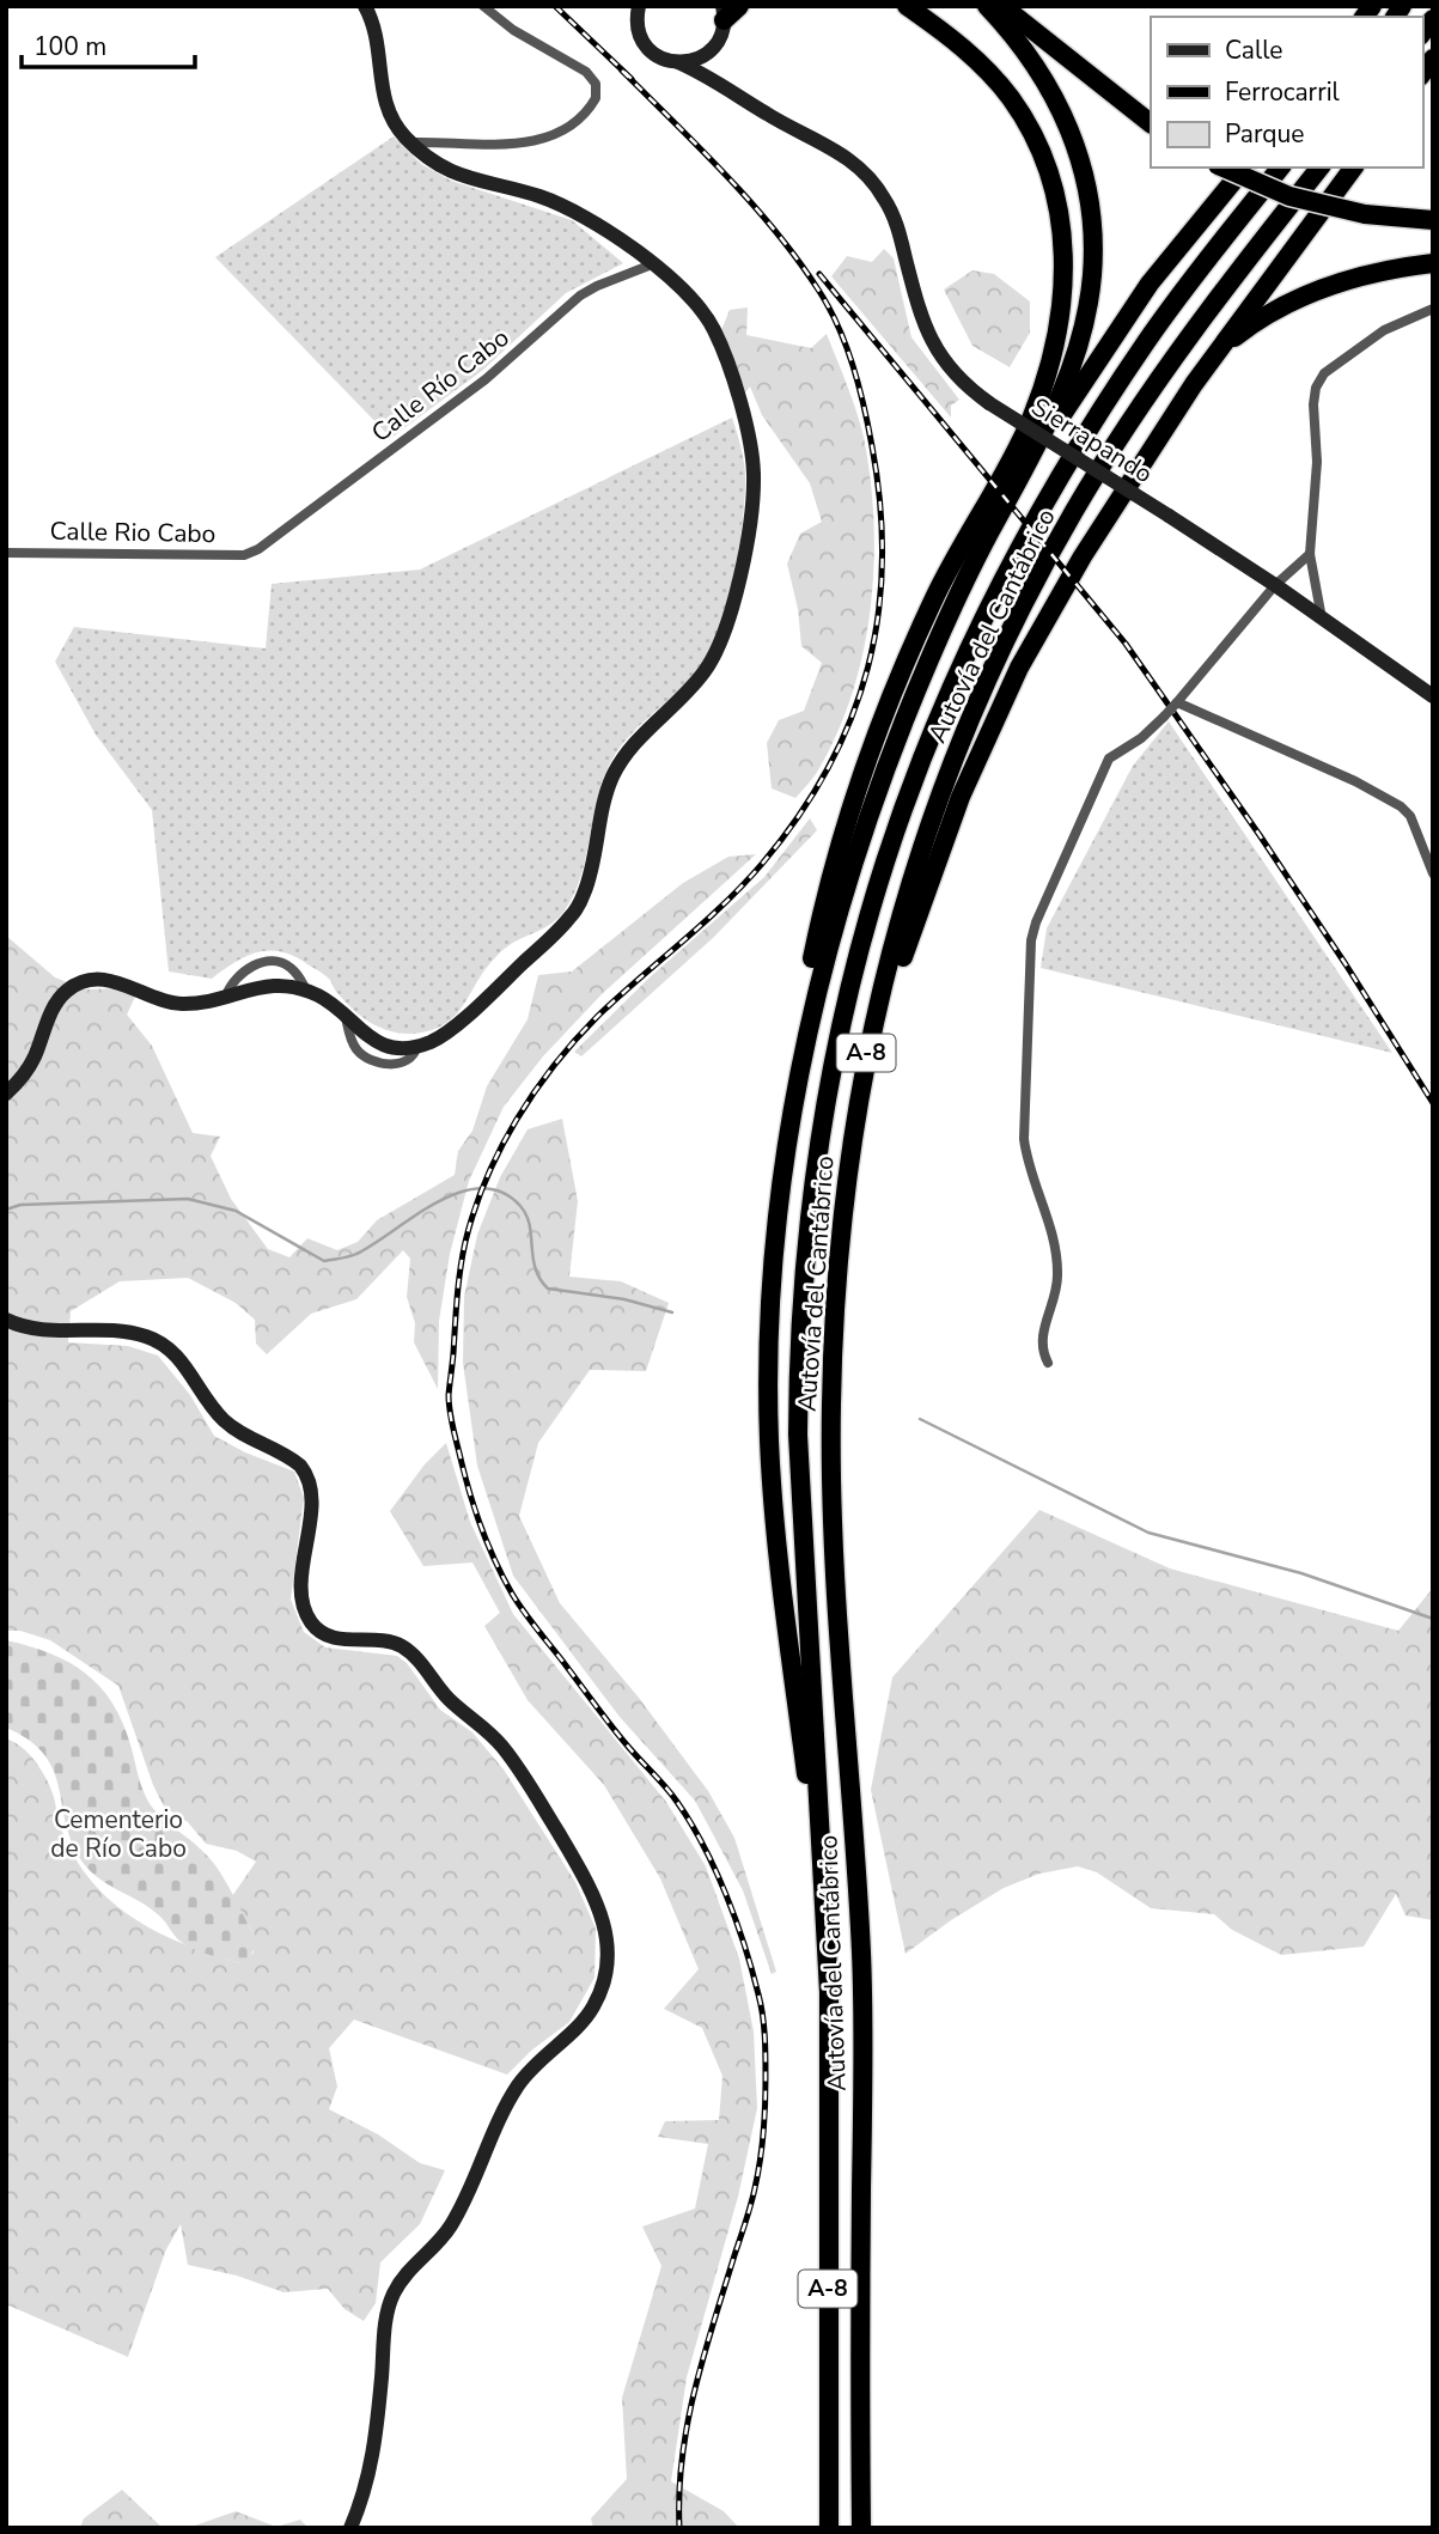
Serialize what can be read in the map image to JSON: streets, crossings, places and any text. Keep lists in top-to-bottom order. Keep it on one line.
{"streets":{"highway":["Autovía del Cantábrico","A-8"],"street":["Calle Río Cabo","Sierrapando","Calle Rio Cabo"]},"crossings":[["Calle Río Cabo","Calle Rio Cabo"]],"parks":["Cementerio de Río Cabo"],"legend":["Calle","Ferrocarril","Parque"],"scale_bar":"100 m"}
